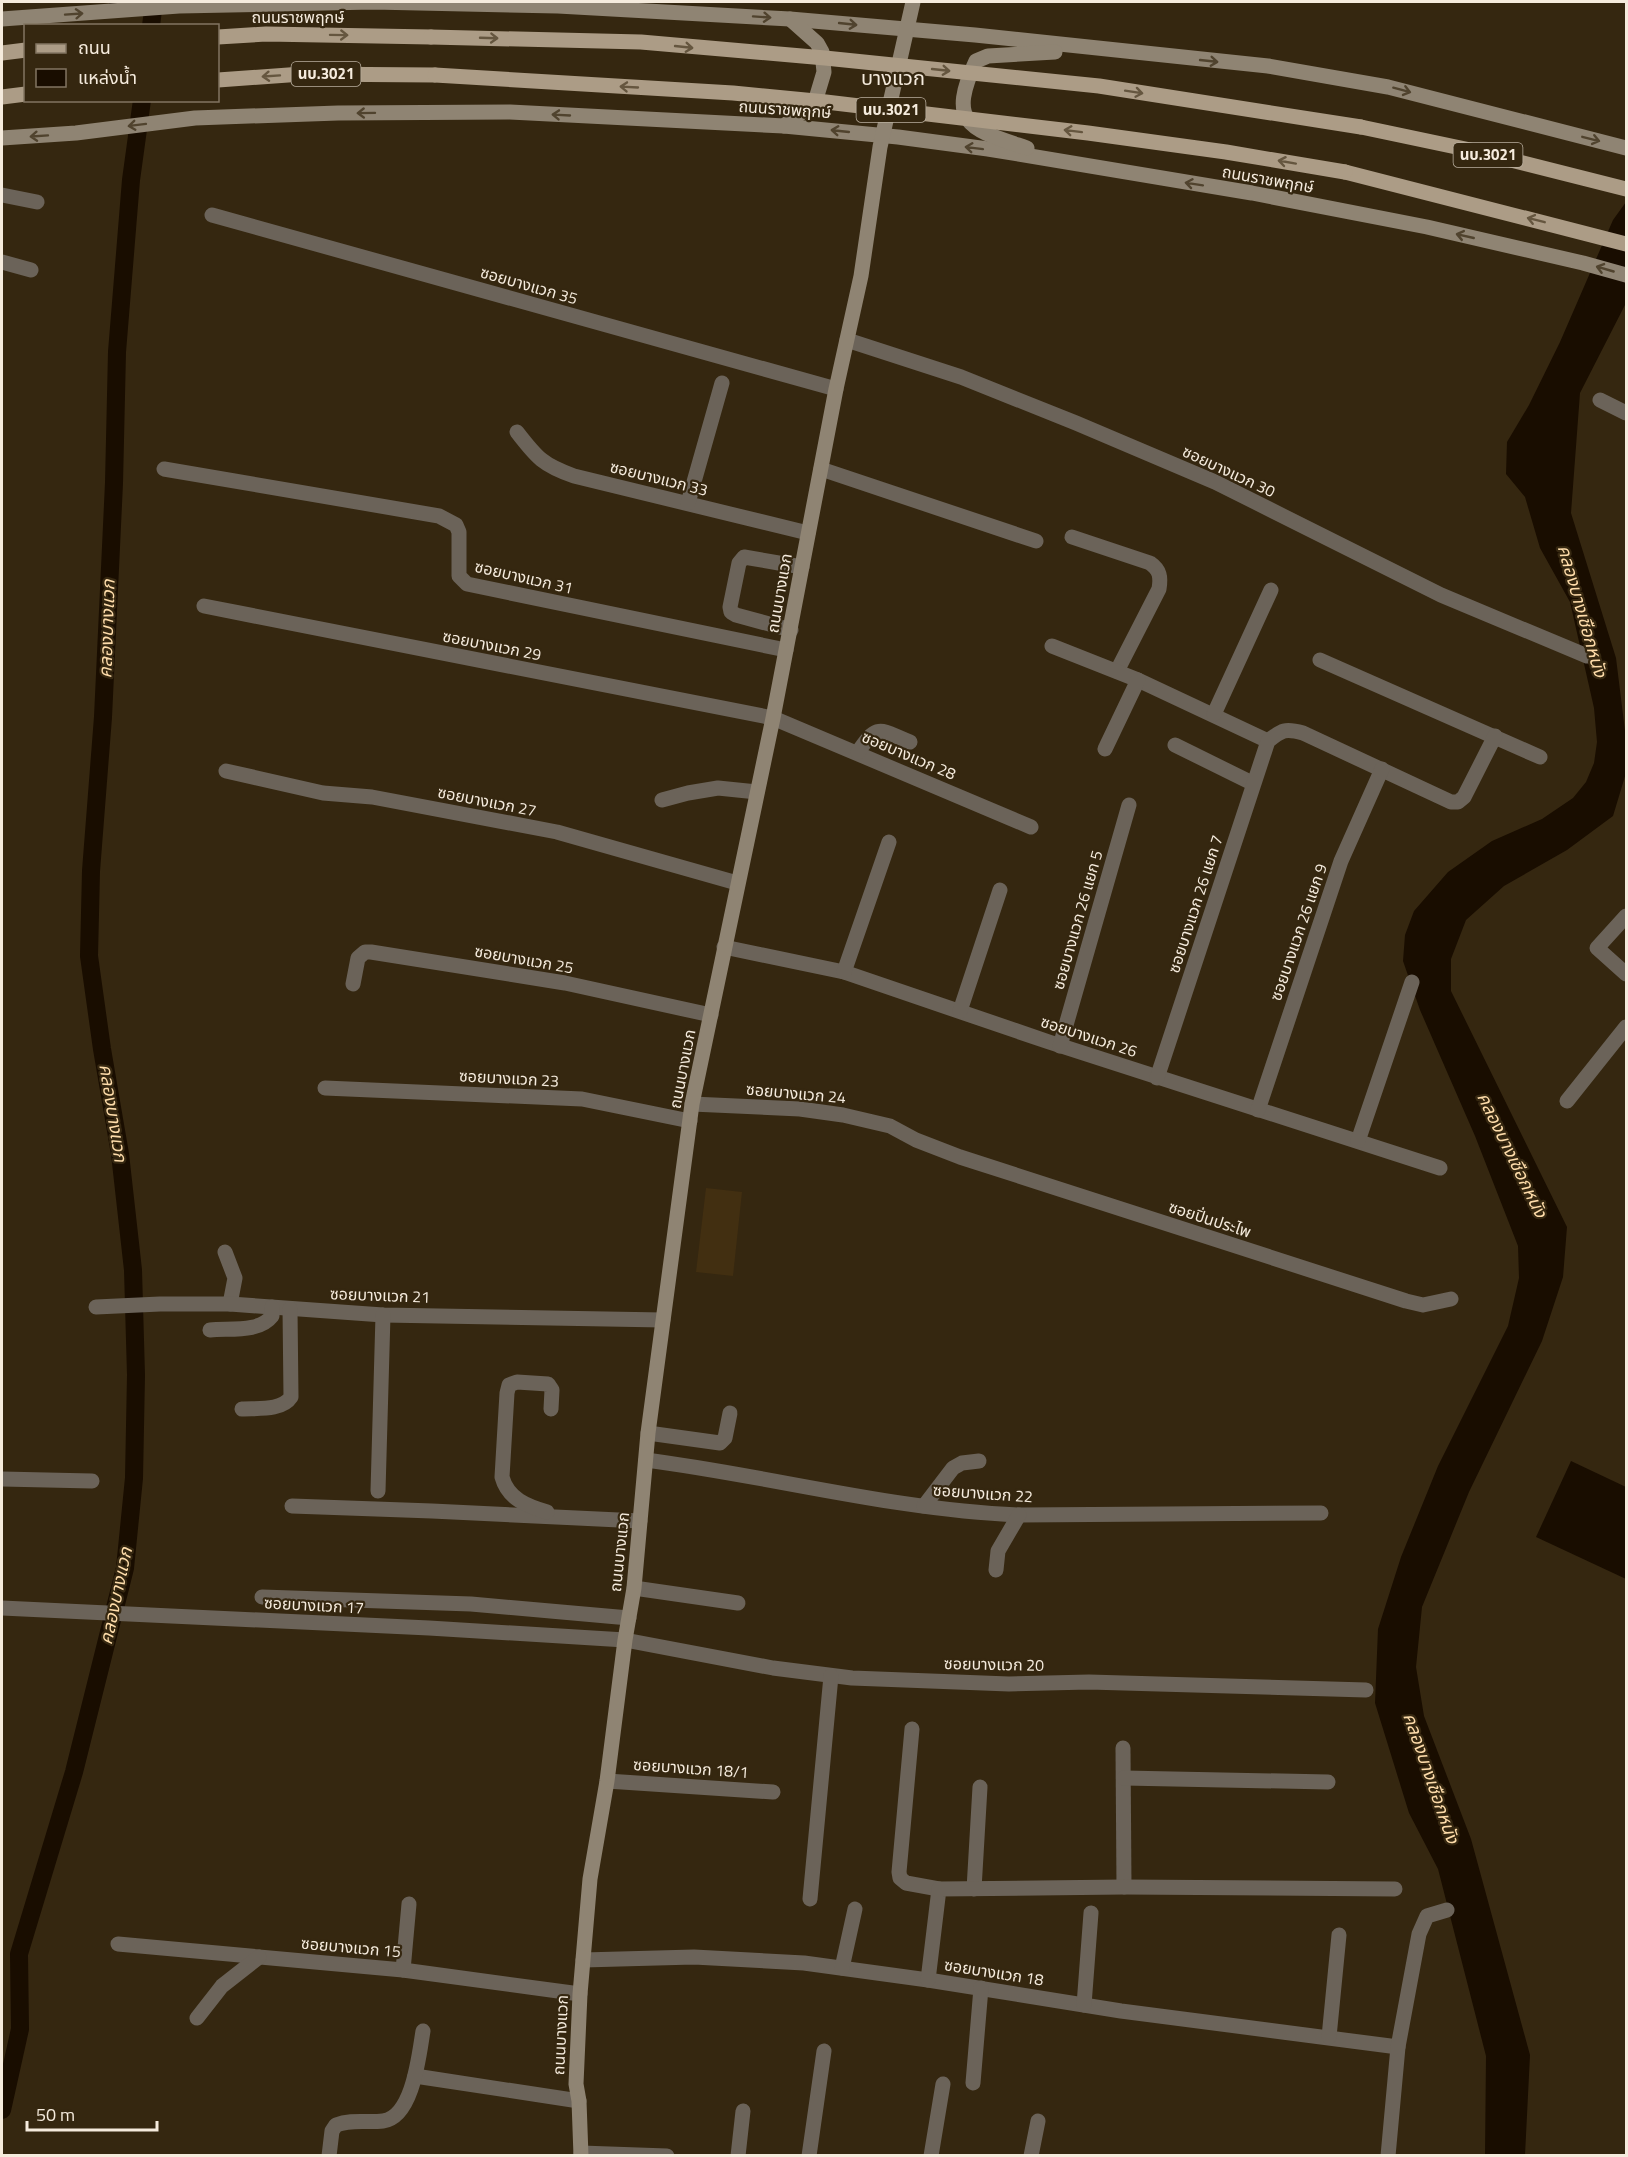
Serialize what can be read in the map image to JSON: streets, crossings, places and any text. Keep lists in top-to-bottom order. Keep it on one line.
{"streets":{"main road":["ถนนราชพฤกษ์","นบ.3021","ถนนบางแวก"],"street":["ซอยบางแวก 35","ซอยบางแวก 30","ซอยบางแวก 33","ซอยบางแวก 31","ซอยบางแวก 29","ซอยบางแวก 28","ซอยบางแวก 27","ซอยบางแวก 26 แยก 7","ซอยบางแวก 26 แยก 5","ซอยบางแวก 26 แยก 9","ซอยบางแวก 25","ซอยบางแวก 26","ซอยบางแวก 23","ซอยบางแวก 24","ซอยปิ่นประไพ","ซอยบางแวก 21","ซอยบางแวก 22","ซอยบางแวก 17","ซอยบางแวก 20","ซอยบางแวก 18/1","ซอยบางแวก 15","ซอยบางแวก 18"]},"crossings":[["ถนนราชพฤกษ์","ถนนบางแวก"],["ซอยบางแวก 35","ถนนบางแวก"],["ซอยบางแวก 30","ถนนบางแวก"],["ซอยบางแวก 33","ถนนบางแวก"],["ซอยบางแวก 31","ถนนบางแวก"],["ถนนบางแวก","ซอยบางแวก 29"],["ถนนบางแวก","ซอยบางแวก 28"],["ถนนบางแวก","ซอยบางแวก 27"],["ถนนบางแวก","ซอยบางแวก 25"],["ถนนบางแวก","ซอยบางแวก 26"],["ถนนบางแวก","ซอยบางแวก 23"],["ถนนบางแวก","ซอยบางแวก 24"],["ถนนบางแวก","ซอยบางแวก 21"],["ถนนบางแวก","ซอยบางแวก 22"],["ถนนบางแวก","ซอยบางแวก 17"],["ถนนบางแวก","ซอยบางแวก 20"],["ถนนบางแวก","ซอยบางแวก 18/1"],["ถนนบางแวก","ซอยบางแวก 15"],["ถนนบางแวก","ซอยบางแวก 18"],["ซอยบางแวก 29","ซอยบางแวก 28"],["ซอยบางแวก 26 แยก 7","ซอยบางแวก 26"],["ซอยบางแวก 26 แยก 5","ซอยบางแวก 26"],["ซอยบางแวก 26 แยก 9","ซอยบางแวก 26"],["ซอยบางแวก 24","ซอยปิ่นประไพ"],["ซอยบางแวก 17","ซอยบางแวก 20"]],"districts":["บางแวก"],"water":["คลองบางเชือกหนัง","คลองบางแวก"],"legend":["ถนน","แหล่งน้ำ"],"scale_bar":"50 m"}
